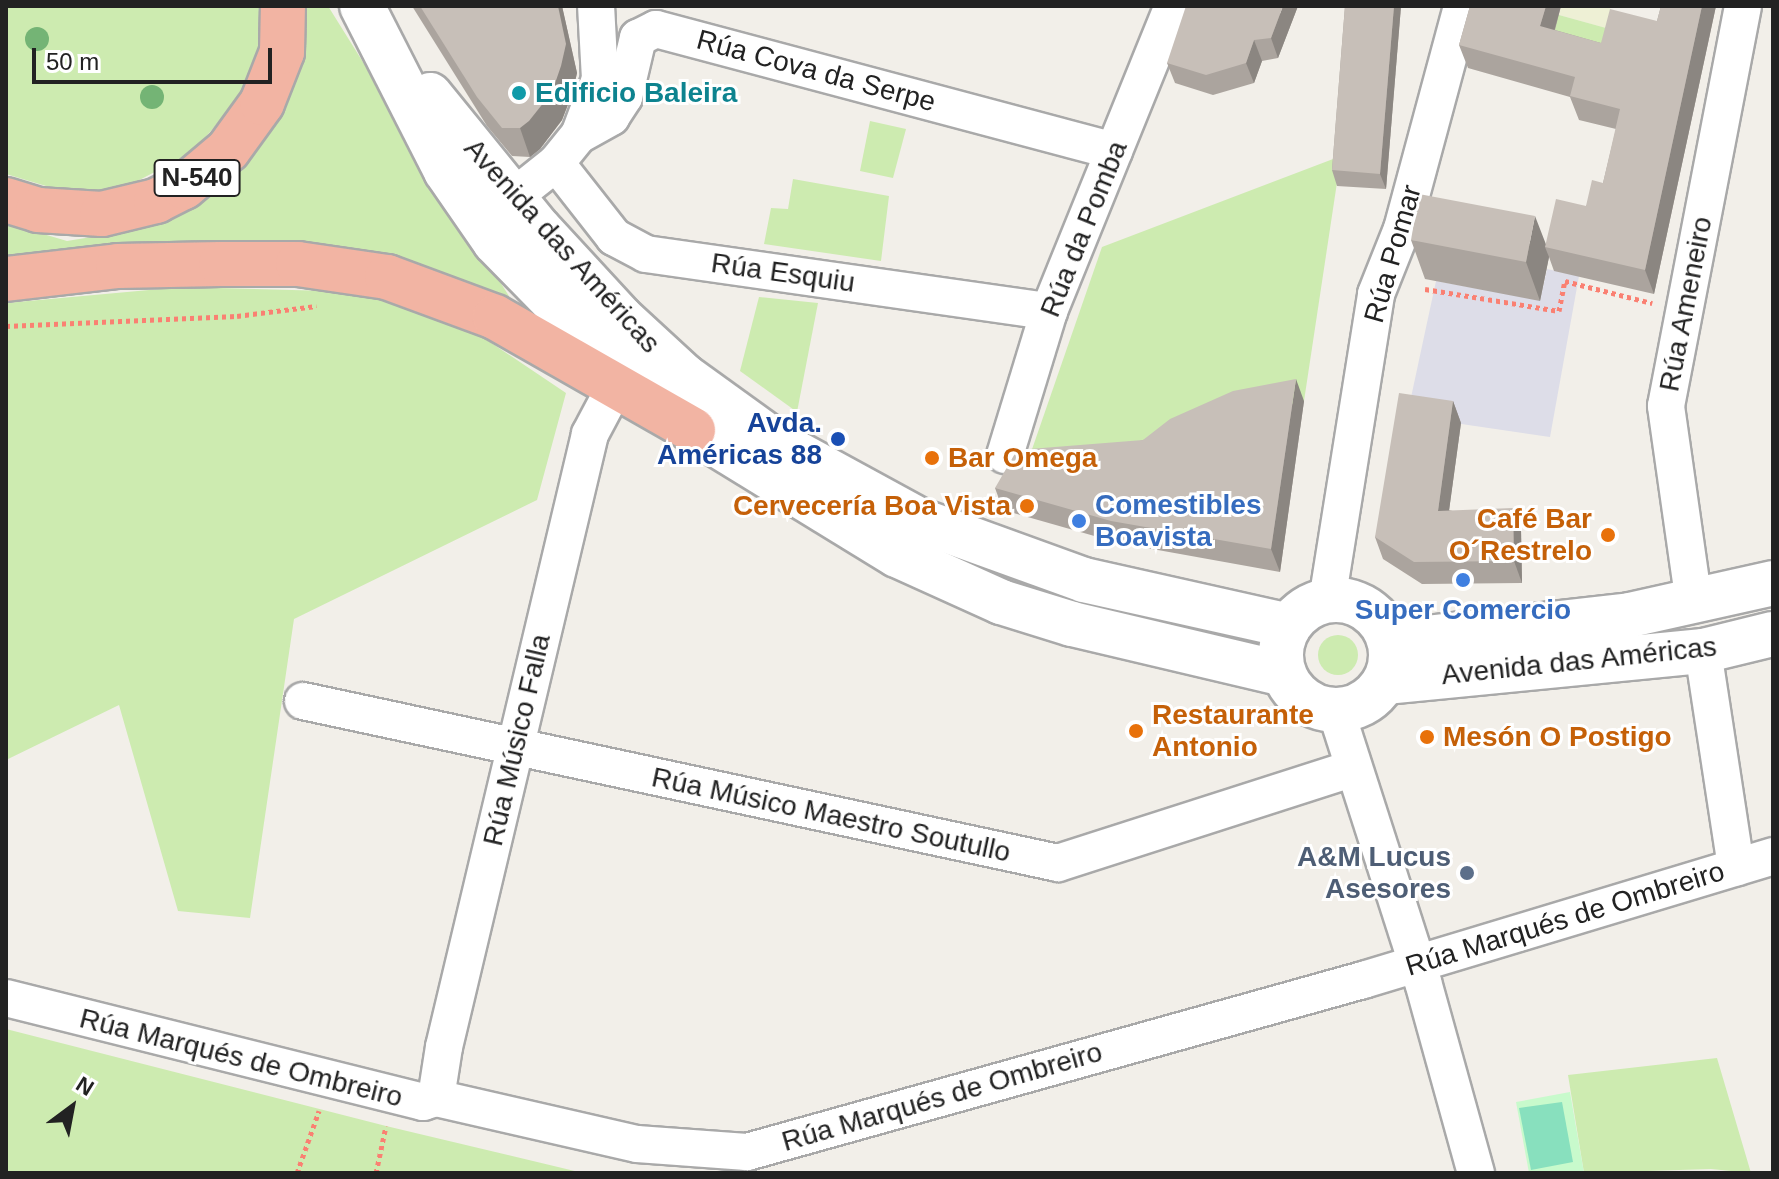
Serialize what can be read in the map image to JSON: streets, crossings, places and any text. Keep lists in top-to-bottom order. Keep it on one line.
{"streets":{"highway":["N-540"],"street":["Rúa Cova da Serpe","Rúa da Pomba","Avenida das Américas","Rúa Pomar","Rúa Esquiu","Rúa Ameneiro","Rúa Músico Falla","Rúa Músico Maestro Soutullo","Rúa Marqués de Ombreiro"]},"crossings":[["Rúa Cova da Serpe","Rúa da Pomba"],["Rúa da Pomba","Rúa Esquiu"],["Avenida das Américas","Rúa Pomar"],["Avenida das Américas","Rúa Ameneiro"],["Rúa Músico Falla","Rúa Músico Maestro Soutullo"],["Rúa Músico Falla","Rúa Marqués de Ombreiro"]],"places":["Edificio Baleira","Avda. Américas 88","Bar Omega","Cervecería Boa Vista","Comestibles Boavista","Café Bar O´Restrelo","Super Comercio","Restaurante Antonio","Mesón O Postigo","A&M Lucus Asesores"],"scale_bar":"50 m","north":"top right"}
